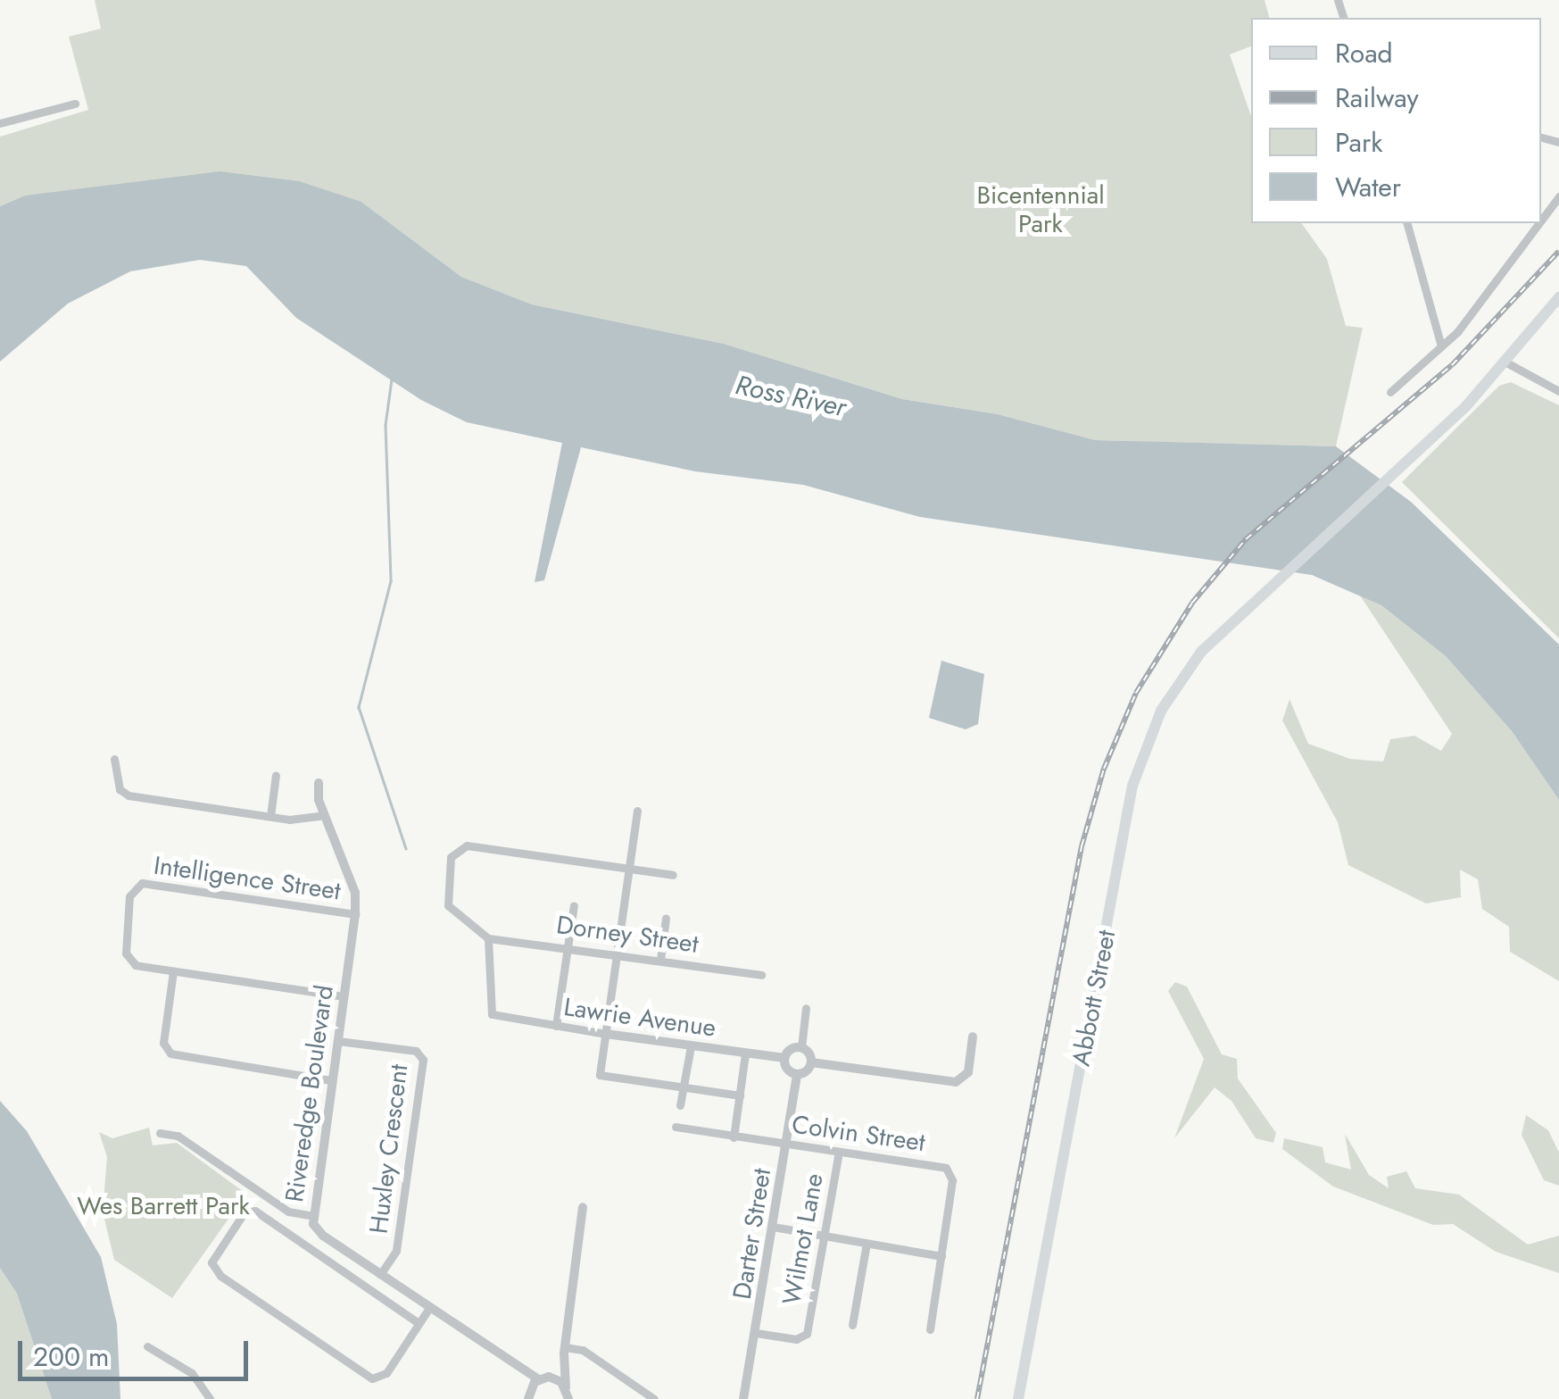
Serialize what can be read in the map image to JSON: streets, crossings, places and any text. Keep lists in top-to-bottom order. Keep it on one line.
{"streets":{"main road":["Abbott Street"],"street":["Intelligence Street","Dorney Street","Lawrie Avenue","Riveredge Boulevard","Colvin Street","Huxley Crescent","Darter Street","Wilmot Lane"]},"crossings":[["Intelligence Street","Riveredge Boulevard"],["Dorney Street","Lawrie Avenue"],["Riveredge Boulevard","Huxley Crescent"],["Colvin Street","Darter Street"],["Colvin Street","Wilmot Lane"],["Darter Street","Wilmot Lane"]],"water":["Ross River"],"parks":["Bicentennial Park","Wes Barrett Park"],"legend":["Road","Railway","Park","Water"],"scale_bar":"200 m"}
